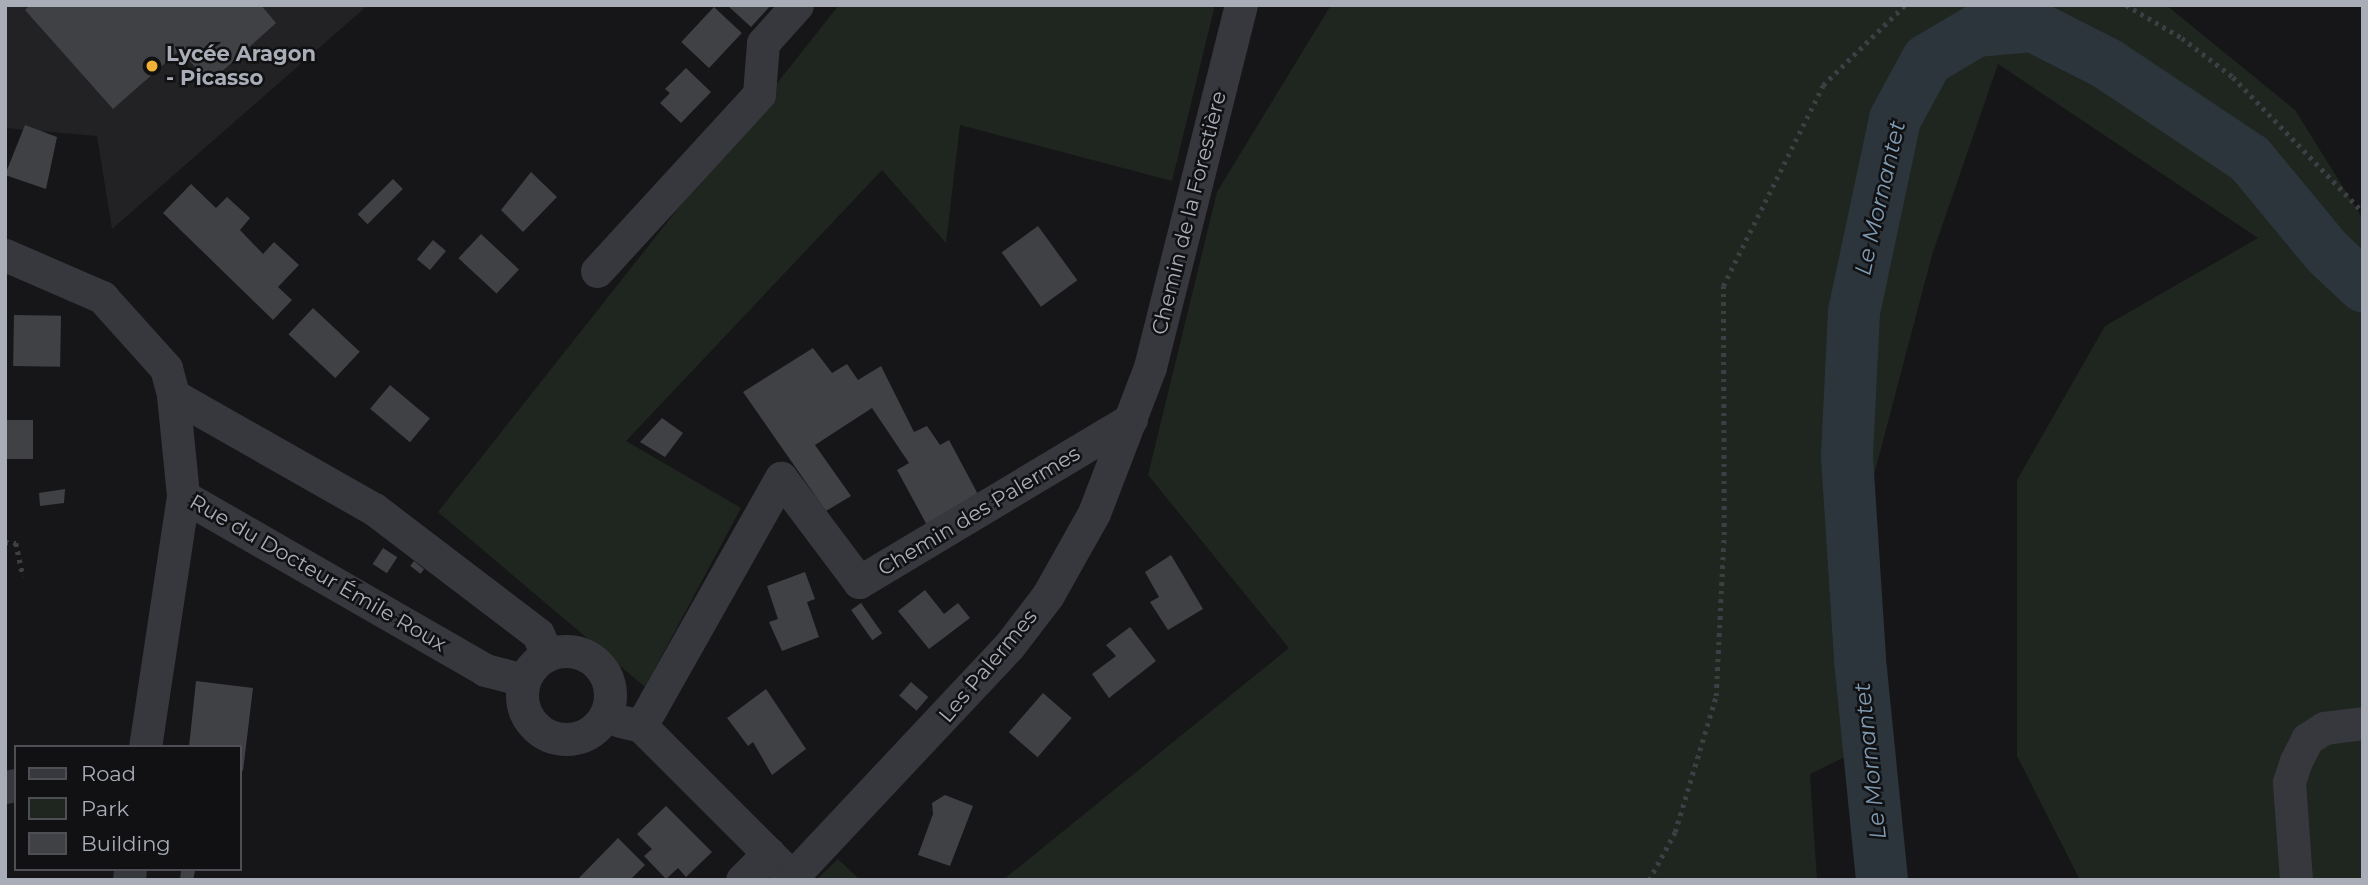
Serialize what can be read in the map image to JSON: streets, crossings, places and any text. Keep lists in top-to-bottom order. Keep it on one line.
{"streets":{"street":["Chemin de la Forestière","Chemin des Palermes","Rue du Docteur Émile Roux","Les Palermes"]},"crossings":[["Chemin de la Forestière","Chemin des Palermes"],["Chemin de la Forestière","Les Palermes"],["Chemin des Palermes","Les Palermes"]],"water":["Le Mornantet"],"places":["Lycée Aragon - Picasso"],"legend":["Road","Park","Building"]}
